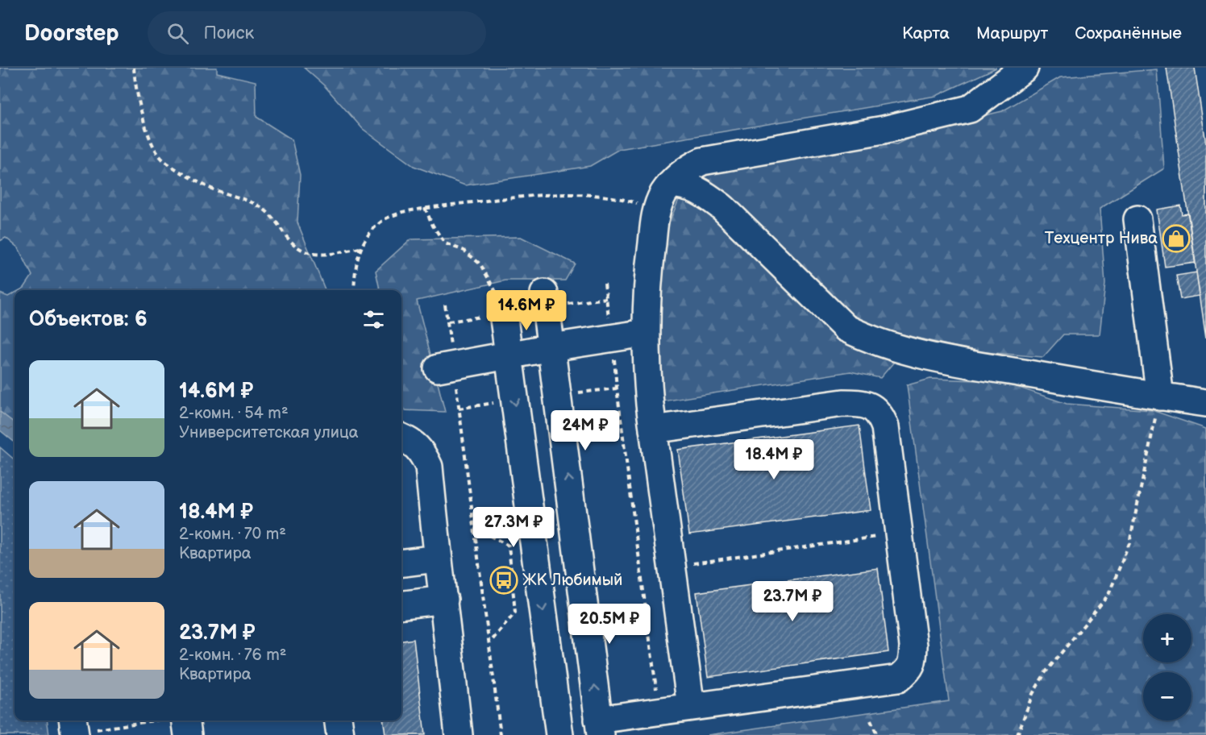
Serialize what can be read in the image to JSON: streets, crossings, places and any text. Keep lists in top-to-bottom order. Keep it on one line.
{"places":{"shop":["Техцентр Нива"],"bus stop":["ЖК Любимый"]},"page":{"header":"Doorstep","search":"Поиск","nav":["Карта","Маршрут","Сохранённые"],"price":["14.6M ₽","24M ₽","18.4M ₽","27.3M ₽","23.7M ₽","20.5M ₽"],"heading":"Объектов: 6","list":[{"name":"14.6M ₽","note":"2-комн. · 54 m² · Университетская улица"},{"name":"18.4M ₽","note":"2-комн. · 70 m² · Квартира"},{"name":"23.7M ₽","note":"2-комн. · 76 m² · Квартира"}],"map_buttons":["+","−"]}}
